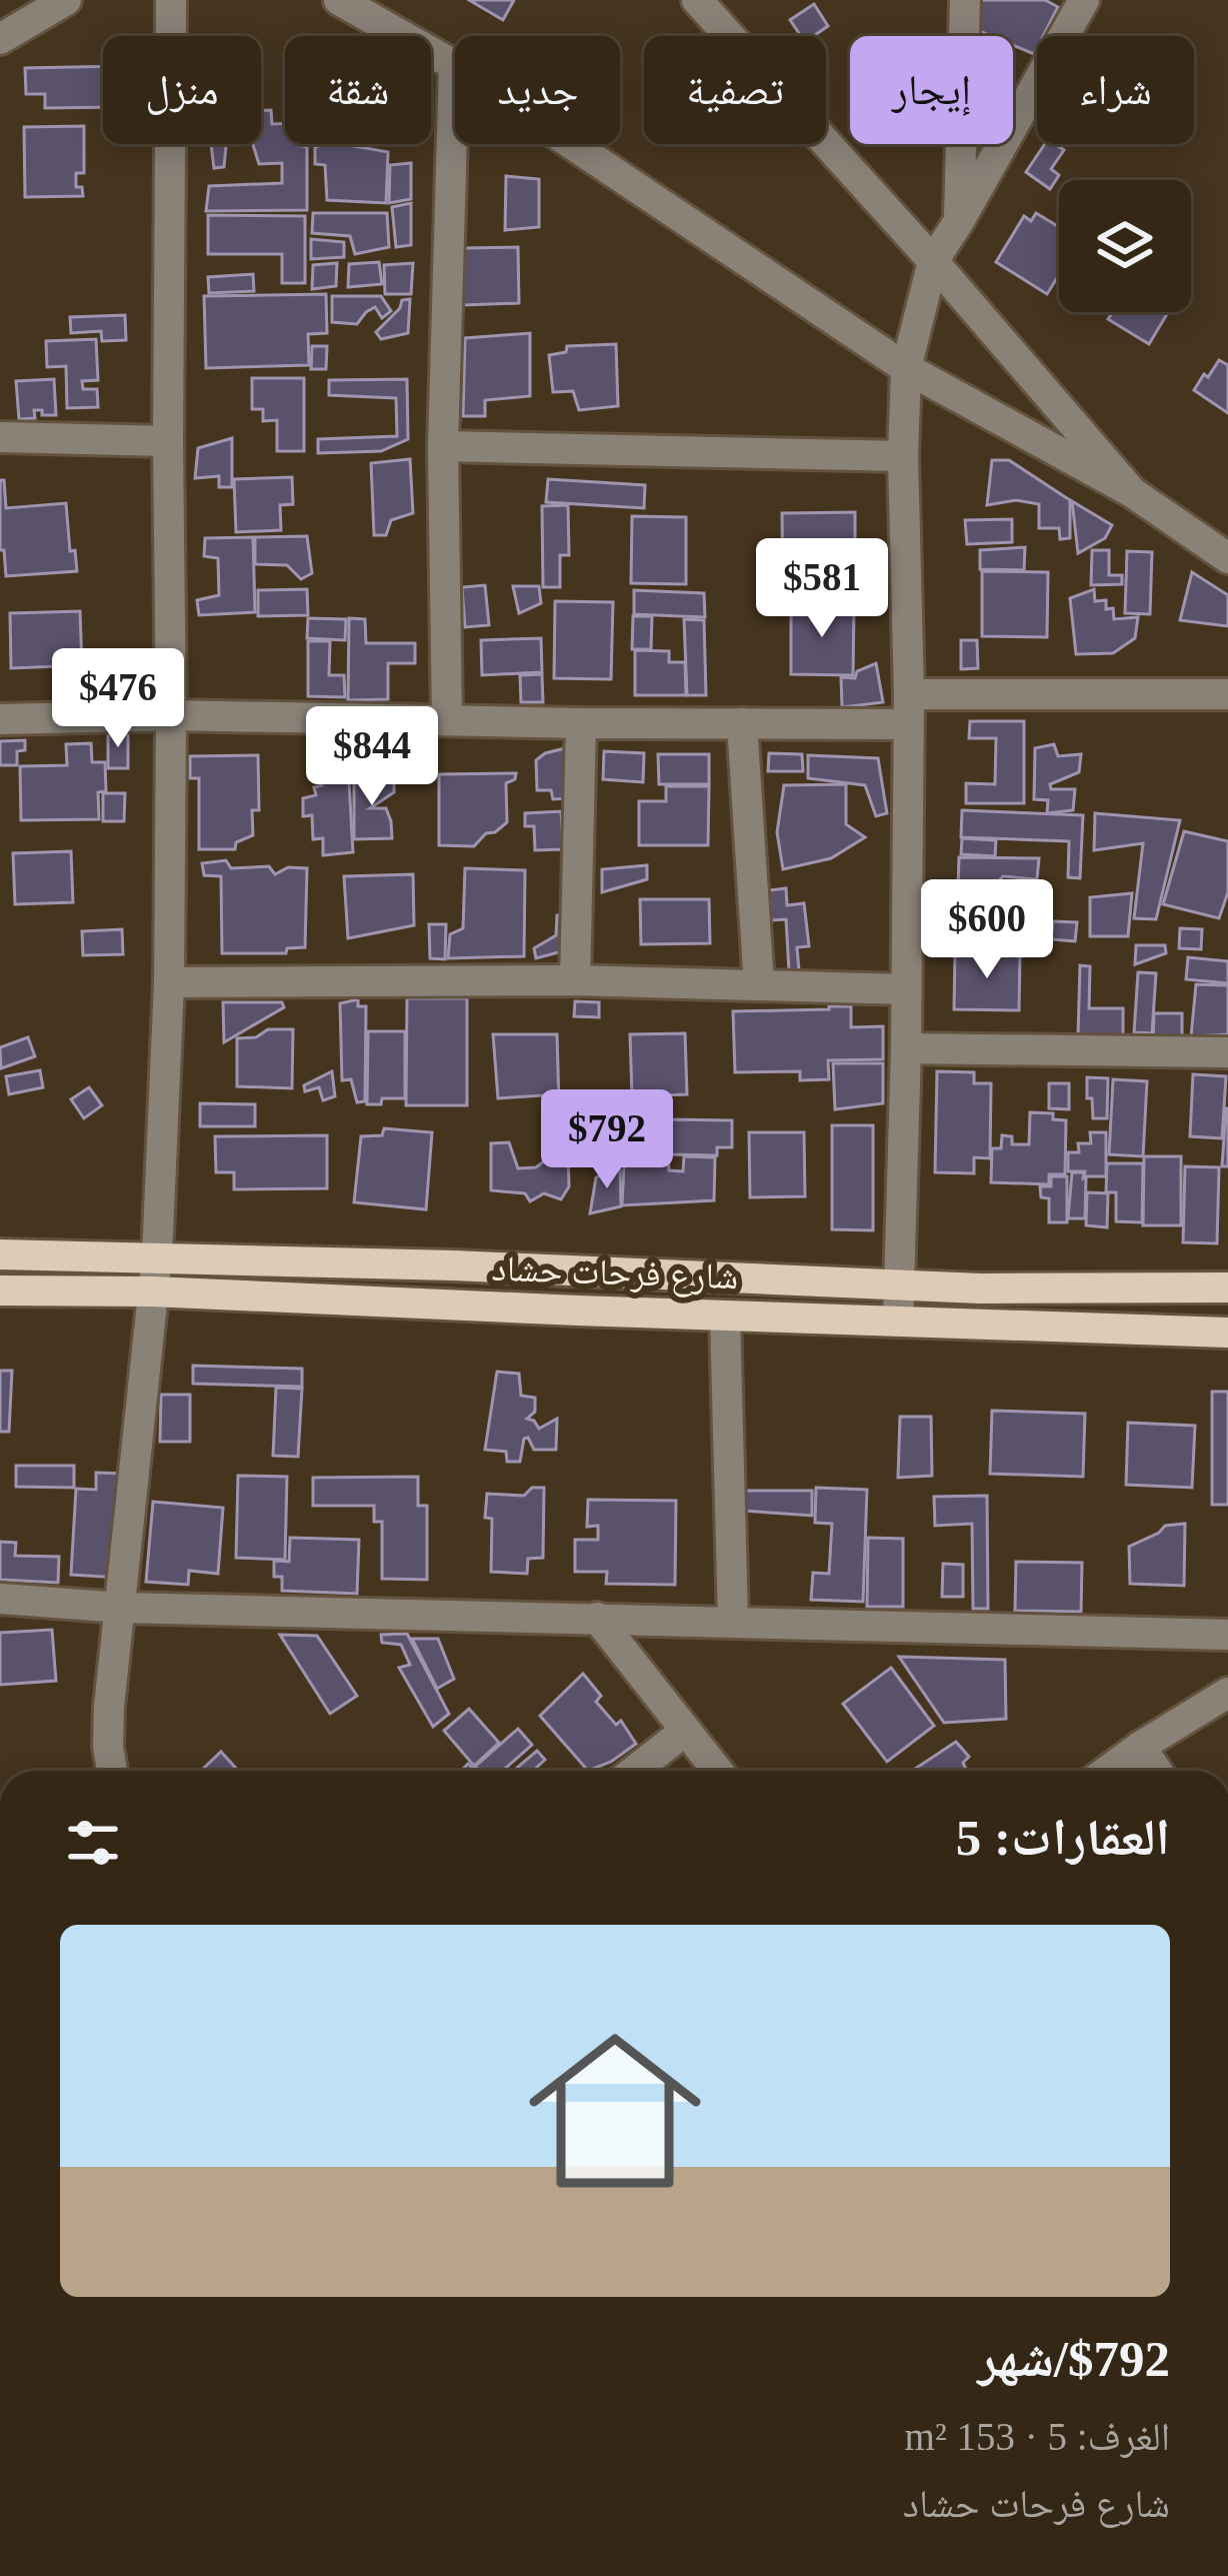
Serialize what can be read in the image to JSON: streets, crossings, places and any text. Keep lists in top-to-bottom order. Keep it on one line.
{"streets":{"main road":["شارع فرحات حشاد"]},"page":{"chip":["شراء","إيجار","تصفية","جديد","شقة","منزل"],"price":["$581","$476","$844","$600","$792"],"heading":"العقارات: 5","list":[{"name":"$792/شهر","note":"الغرف: 5 · 153 m² · شارع فرحات حشاد"}]}}
